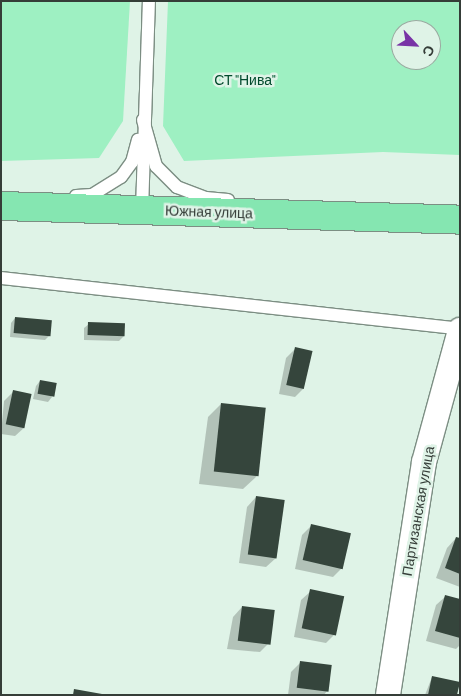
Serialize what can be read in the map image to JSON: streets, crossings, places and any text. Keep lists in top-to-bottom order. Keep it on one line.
{"streets":{"highway":["Южная улица"],"street":["Партизанская улица"]},"parks":["СТ \"Нива\""],"north":"bottom right"}
